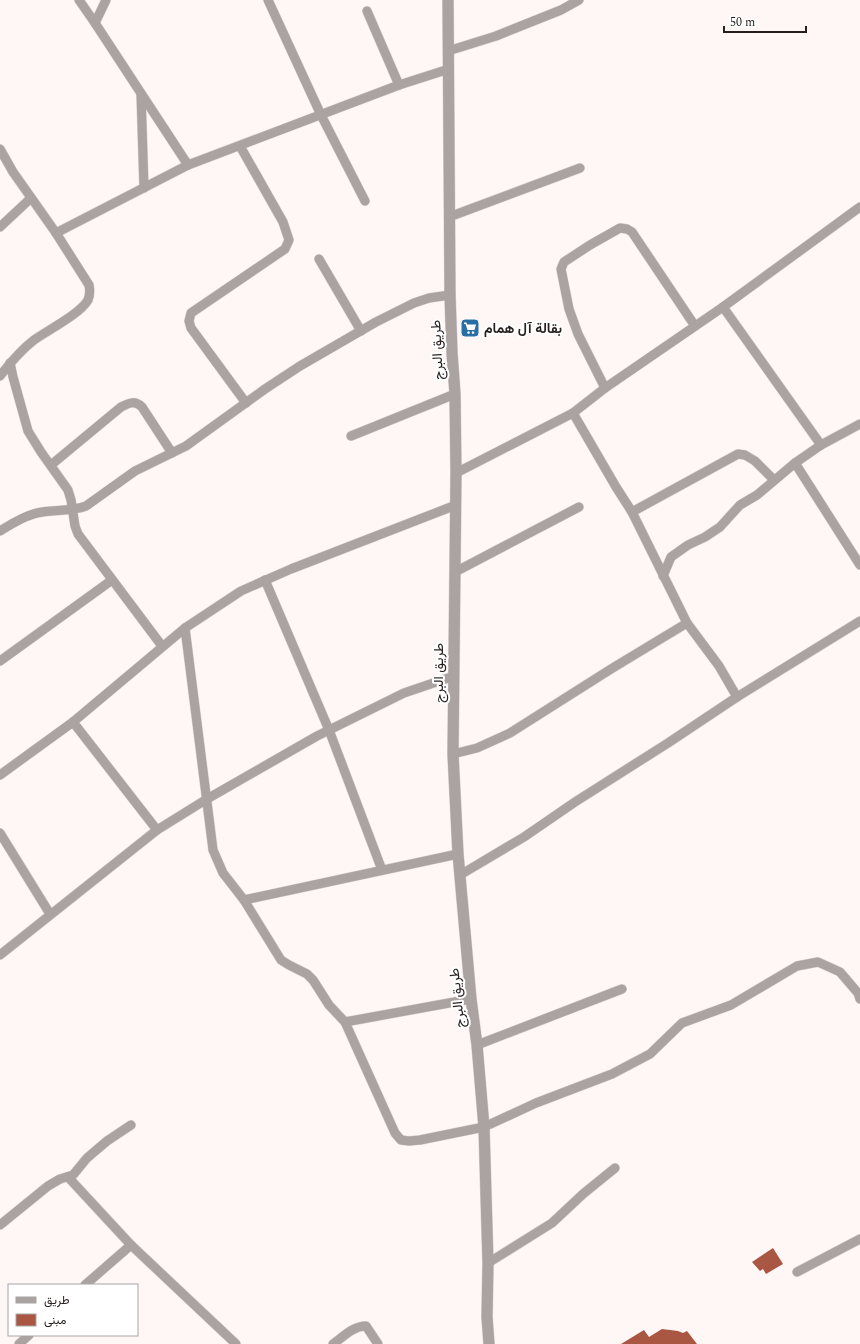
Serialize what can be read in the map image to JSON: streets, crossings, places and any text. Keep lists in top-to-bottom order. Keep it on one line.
{"streets":{"street":["طريق البرج"]},"places":{"supermarket":["بقالة آل همام"]},"legend":["طريق","مبنى"],"scale_bar":"50 m"}
